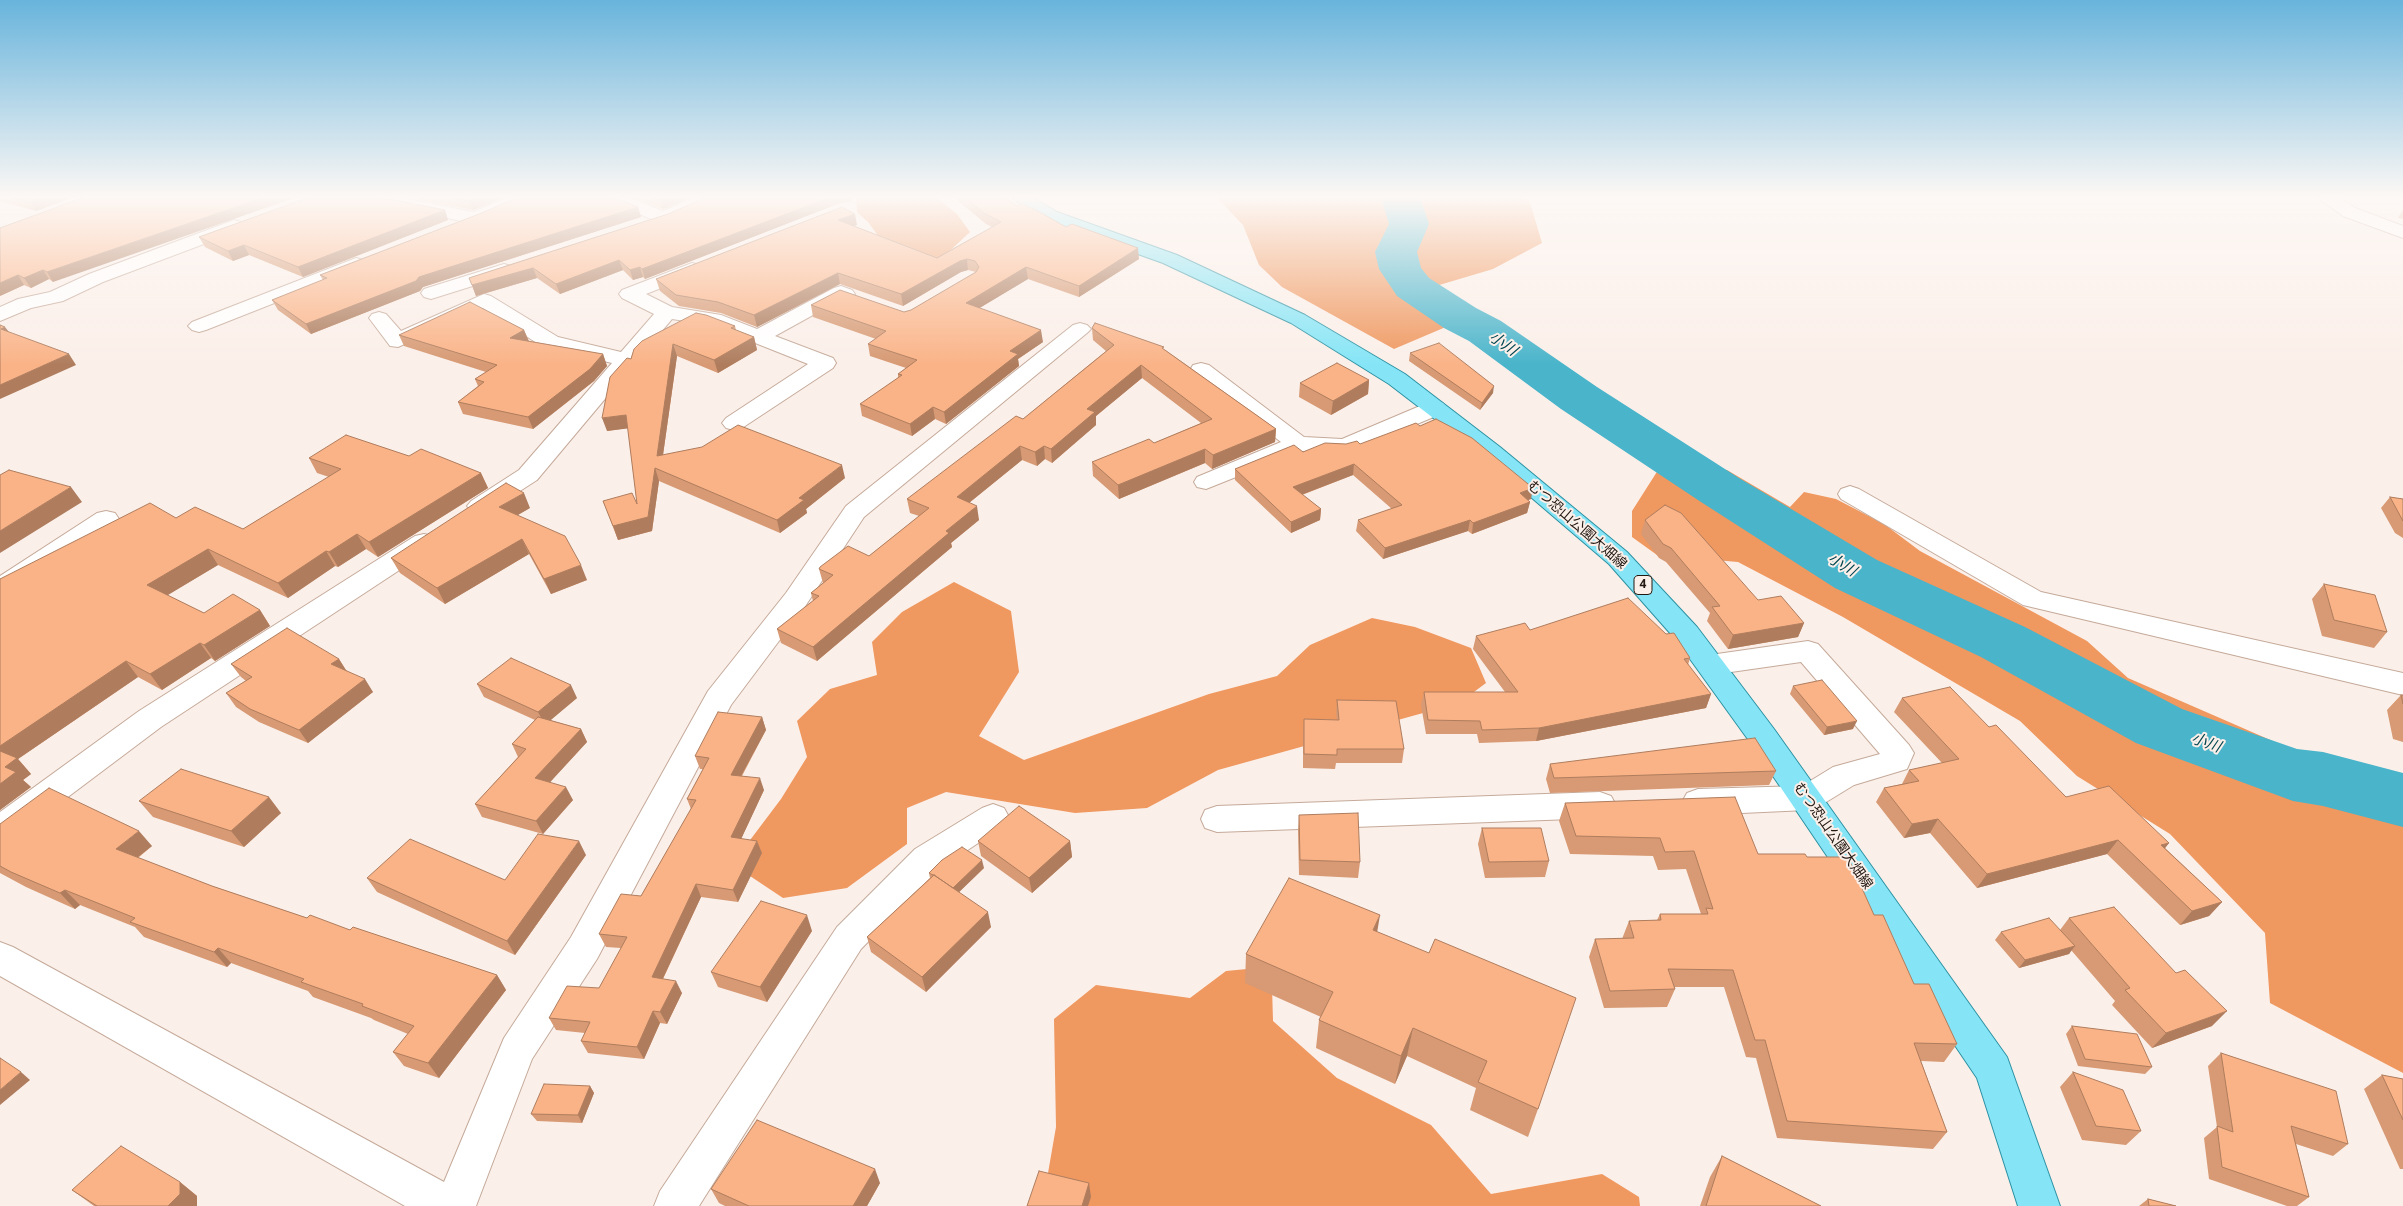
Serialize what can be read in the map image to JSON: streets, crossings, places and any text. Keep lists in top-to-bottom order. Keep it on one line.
{"streets":{"main road":["むつ恐山公園大畑線","4"]},"water":["小川"]}
